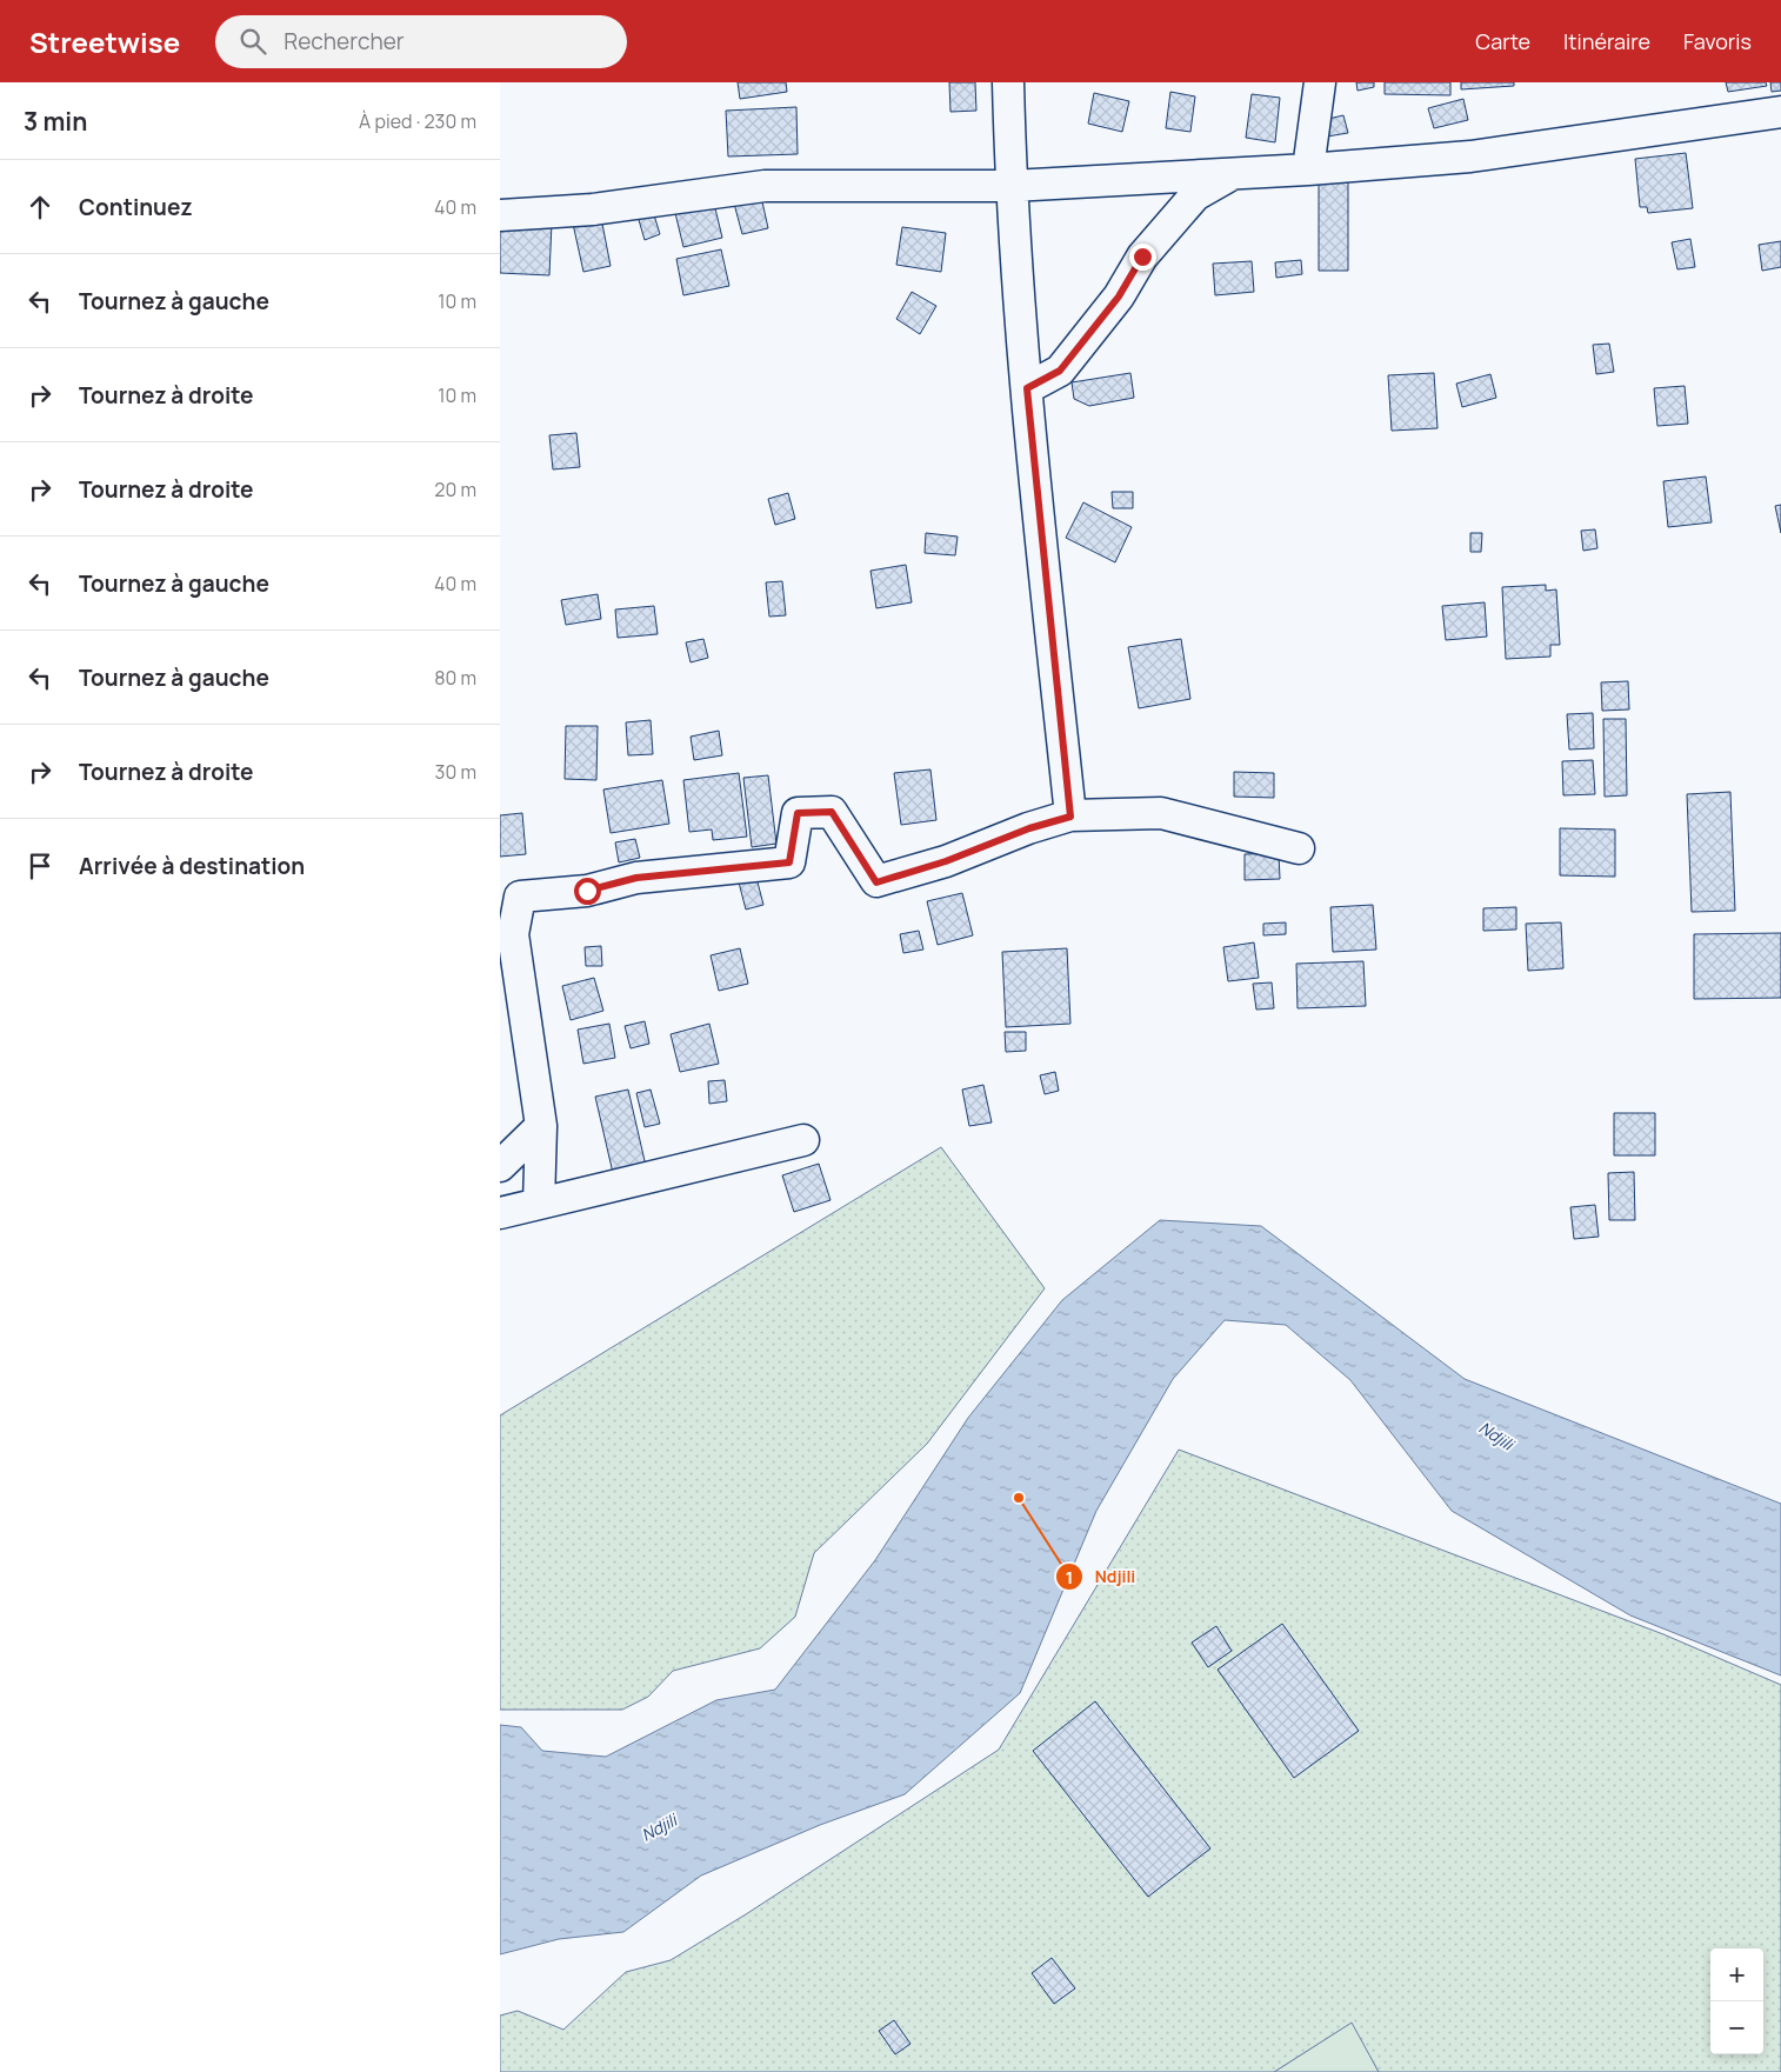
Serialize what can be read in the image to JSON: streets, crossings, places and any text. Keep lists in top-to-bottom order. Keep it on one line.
{"water":["Ndjili"],"places":["Ndjili"],"page":{"header":"Streetwise","search":"Rechercher","nav":["Carte","Itinéraire","Favoris"],"heading":["3 min","À pied · 230 m"],"list":[["Continuez","40 m"],["Tournez à gauche","10 m"],["Tournez à droite","10 m"],["Tournez à droite","20 m"],["Tournez à gauche","40 m"],["Tournez à gauche","80 m"],["Tournez à droite","30 m"],"Arrivée à destination"],"map_buttons":["+","−"]}}
